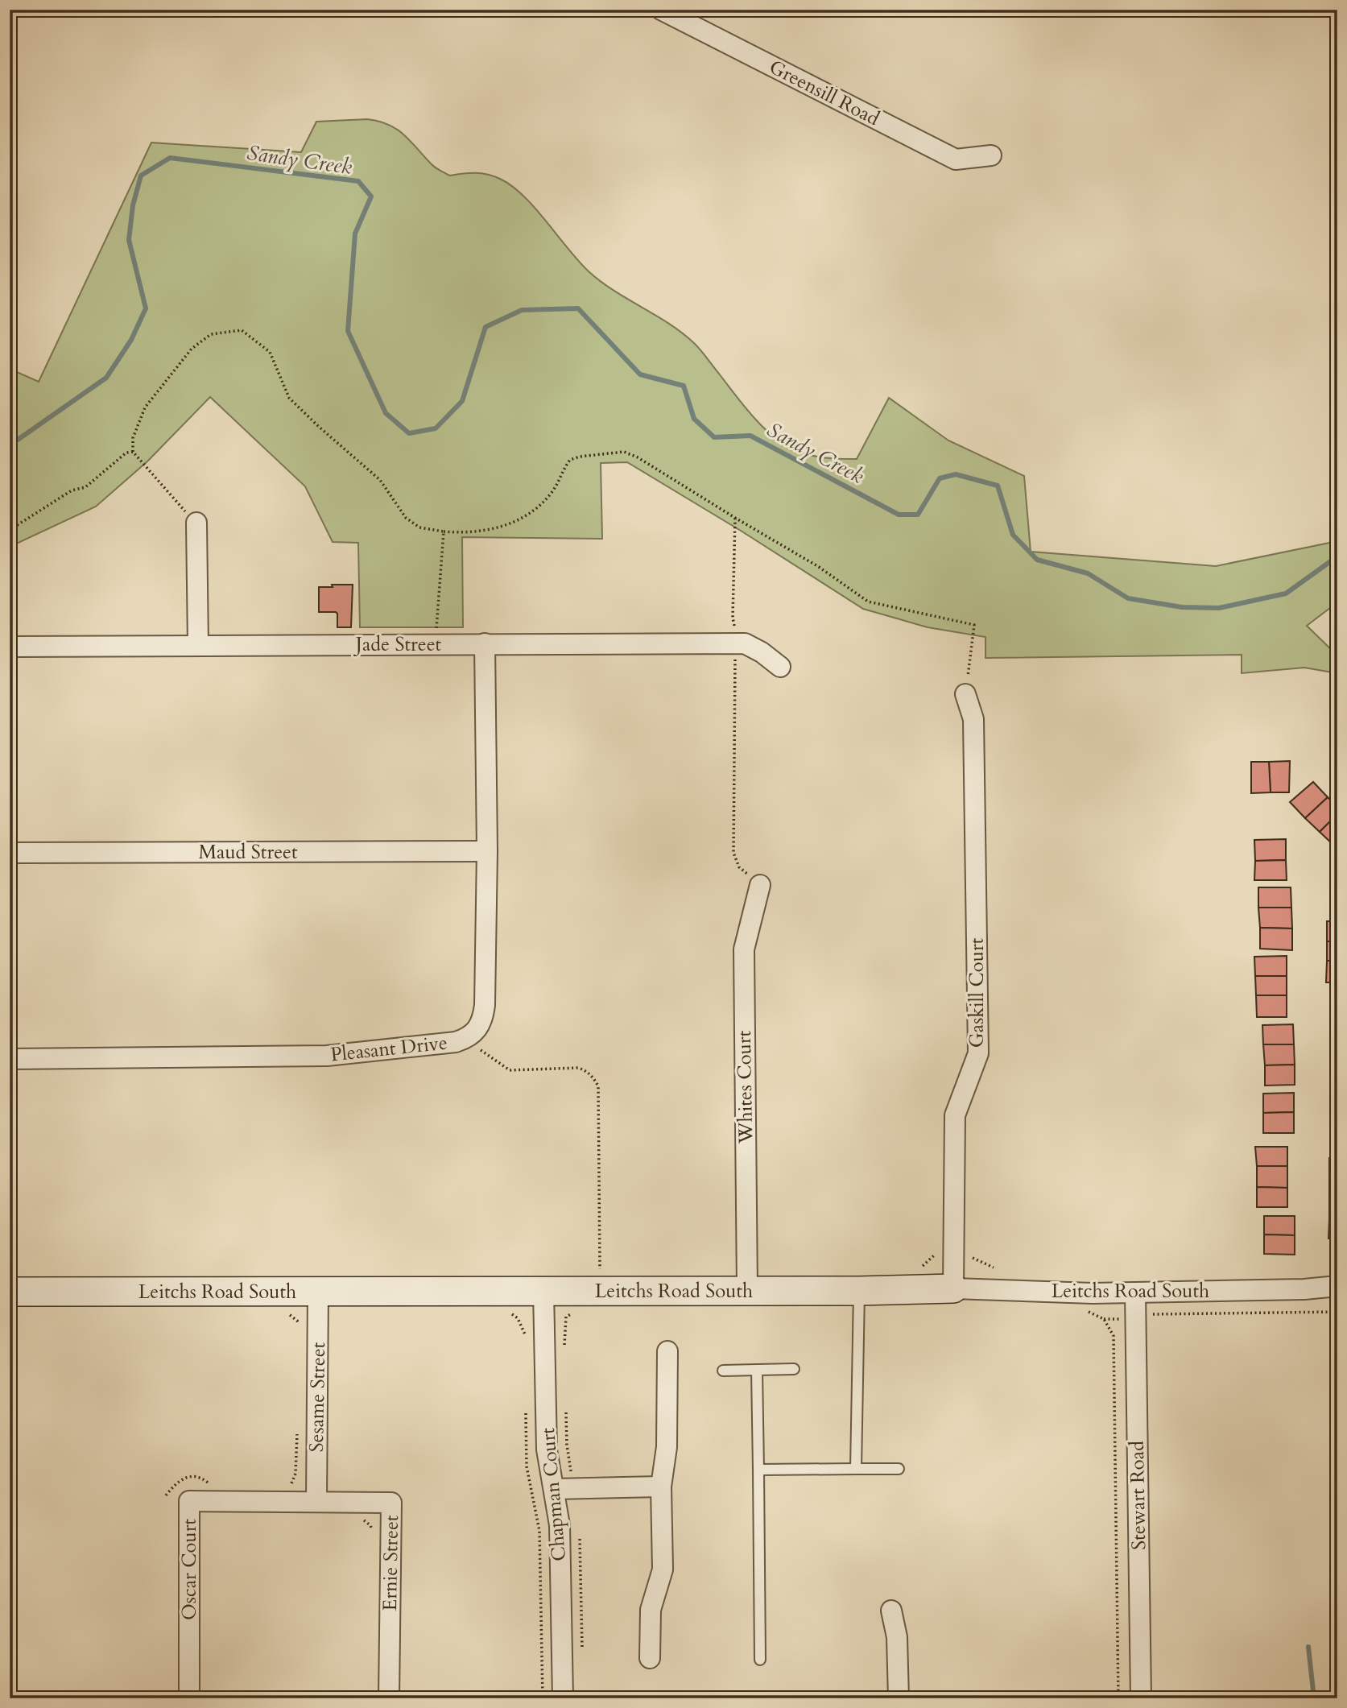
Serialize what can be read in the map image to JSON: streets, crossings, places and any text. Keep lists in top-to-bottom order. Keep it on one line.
{"streets":{"street":["Greensill Road","Jade Street","Maud Street","Gaskill Court","Pleasant Drive","Whites Court","Leitchs Road South","Sesame Street","Chapman Court","Stewart Road","Ernie Street","Oscar Court"]},"crossings":[["Jade Street","Pleasant Drive"],["Maud Street","Pleasant Drive"],["Gaskill Court","Leitchs Road South"],["Whites Court","Leitchs Road South"],["Leitchs Road South","Sesame Street"],["Leitchs Road South","Chapman Court"],["Leitchs Road South","Stewart Road"],["Sesame Street","Ernie Street"],["Sesame Street","Oscar Court"],["Ernie Street","Oscar Court"]],"water":["Sandy Creek"]}
